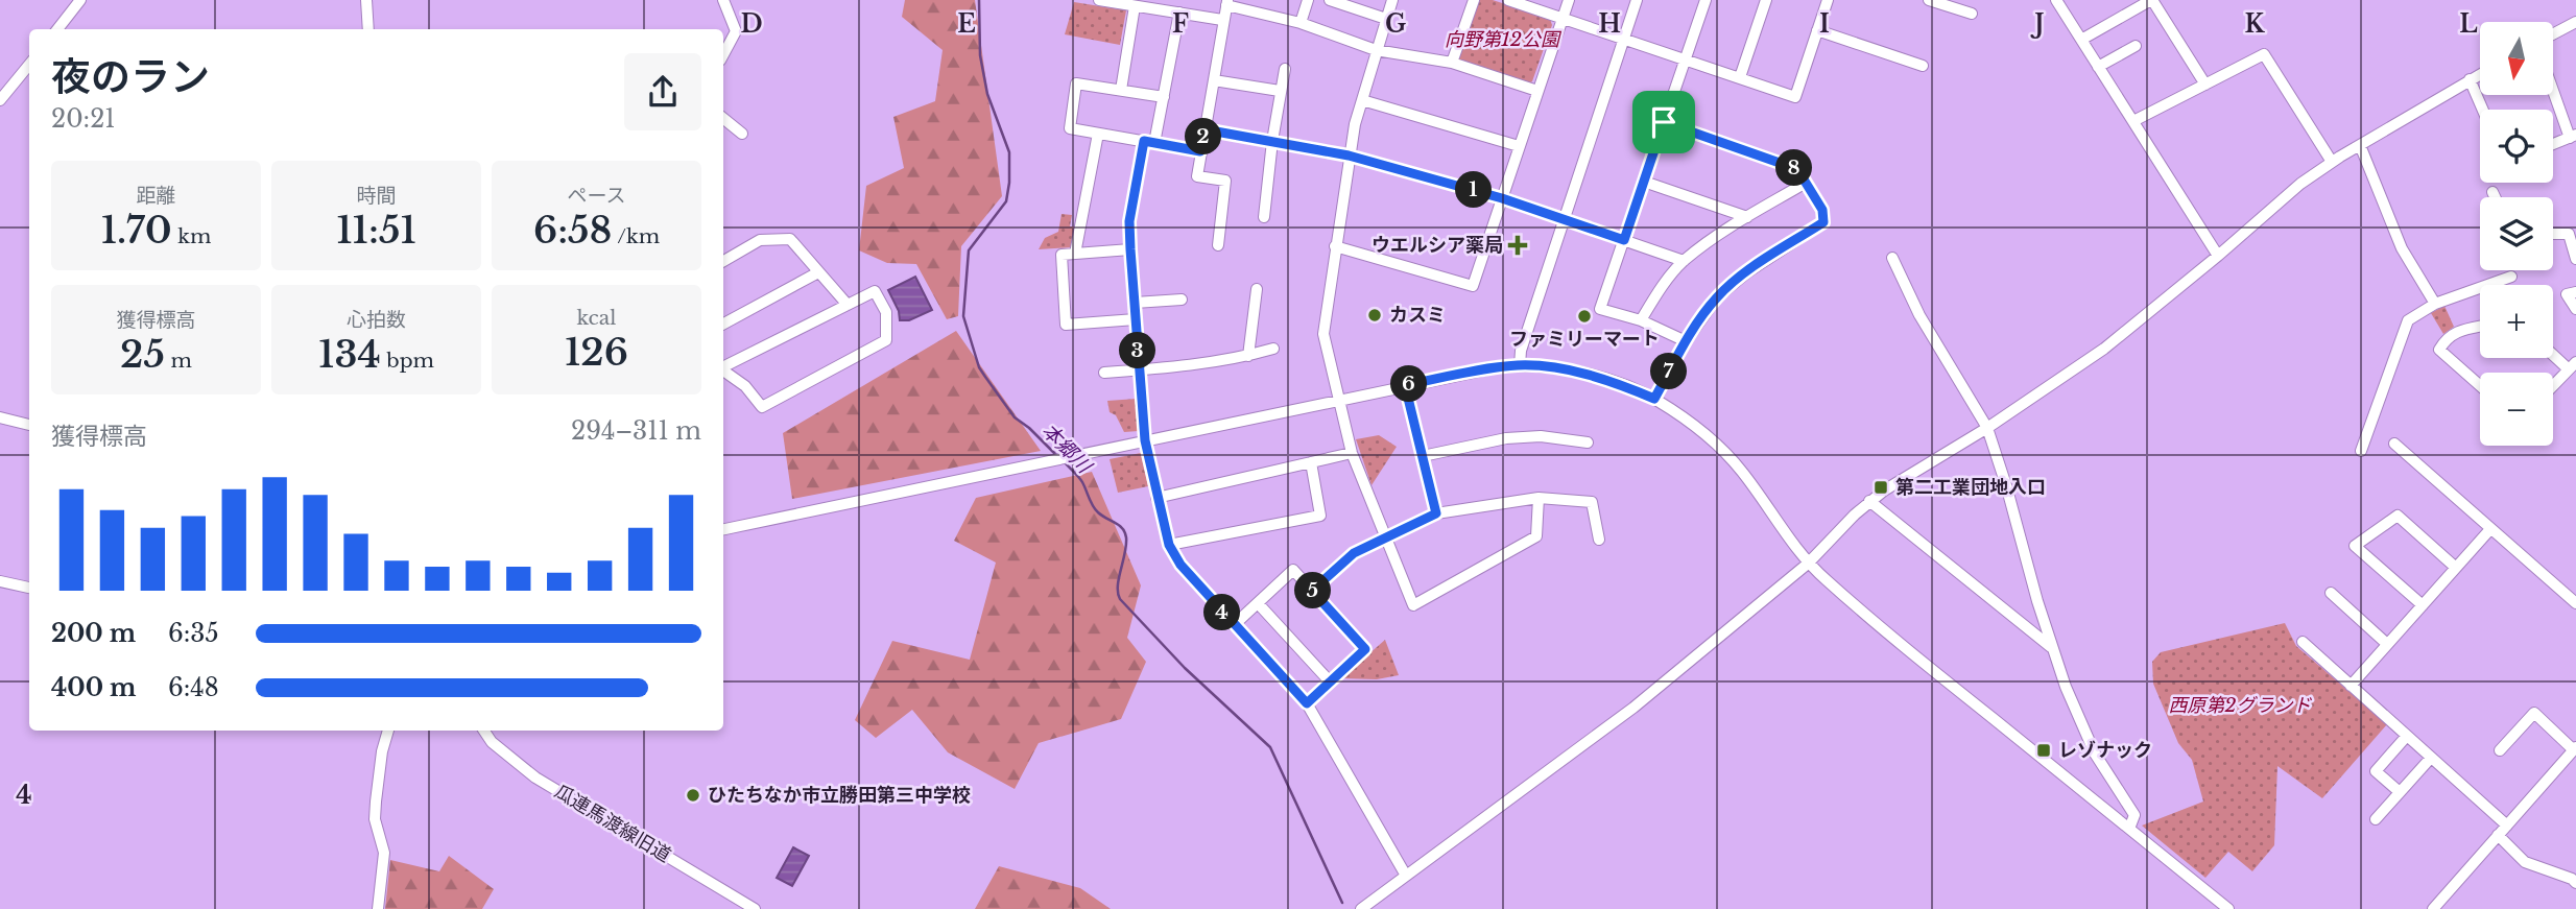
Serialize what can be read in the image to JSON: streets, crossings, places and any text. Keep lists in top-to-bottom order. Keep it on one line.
{"streets":{"street":["瓜連馬渡線旧道"]},"water":["本郷川"],"parks":["向野第12公園","西原第2グランド"],"places":{"health":["ウエルシア薬局"],"other":["カスミ","ファミリーマート","ひたちなか市立勝田第三中学校"],"transit":["第二工業団地入口","レゾナック"]},"north":"bottom","page":{"map_buttons":["+","−"],"heading":["夜のラン","20:21"],"pins":["2","8","1","3","7","6","5","4"],"stats":[["距離","1.70 km"],["時間","11:51"],["ペース","6:58 /km"],["獲得標高","25 m"],["心拍数","134 bpm"],["kcal","126"]],"chart":["獲得標高","294–311 m"],"list":[{"name":"200 m","note":"6:35"},{"name":"400 m","note":"6:48"}]},"grid":{"columns":["D","E","F","G","H","I","J","K","L"],"rows":["4"]}}
